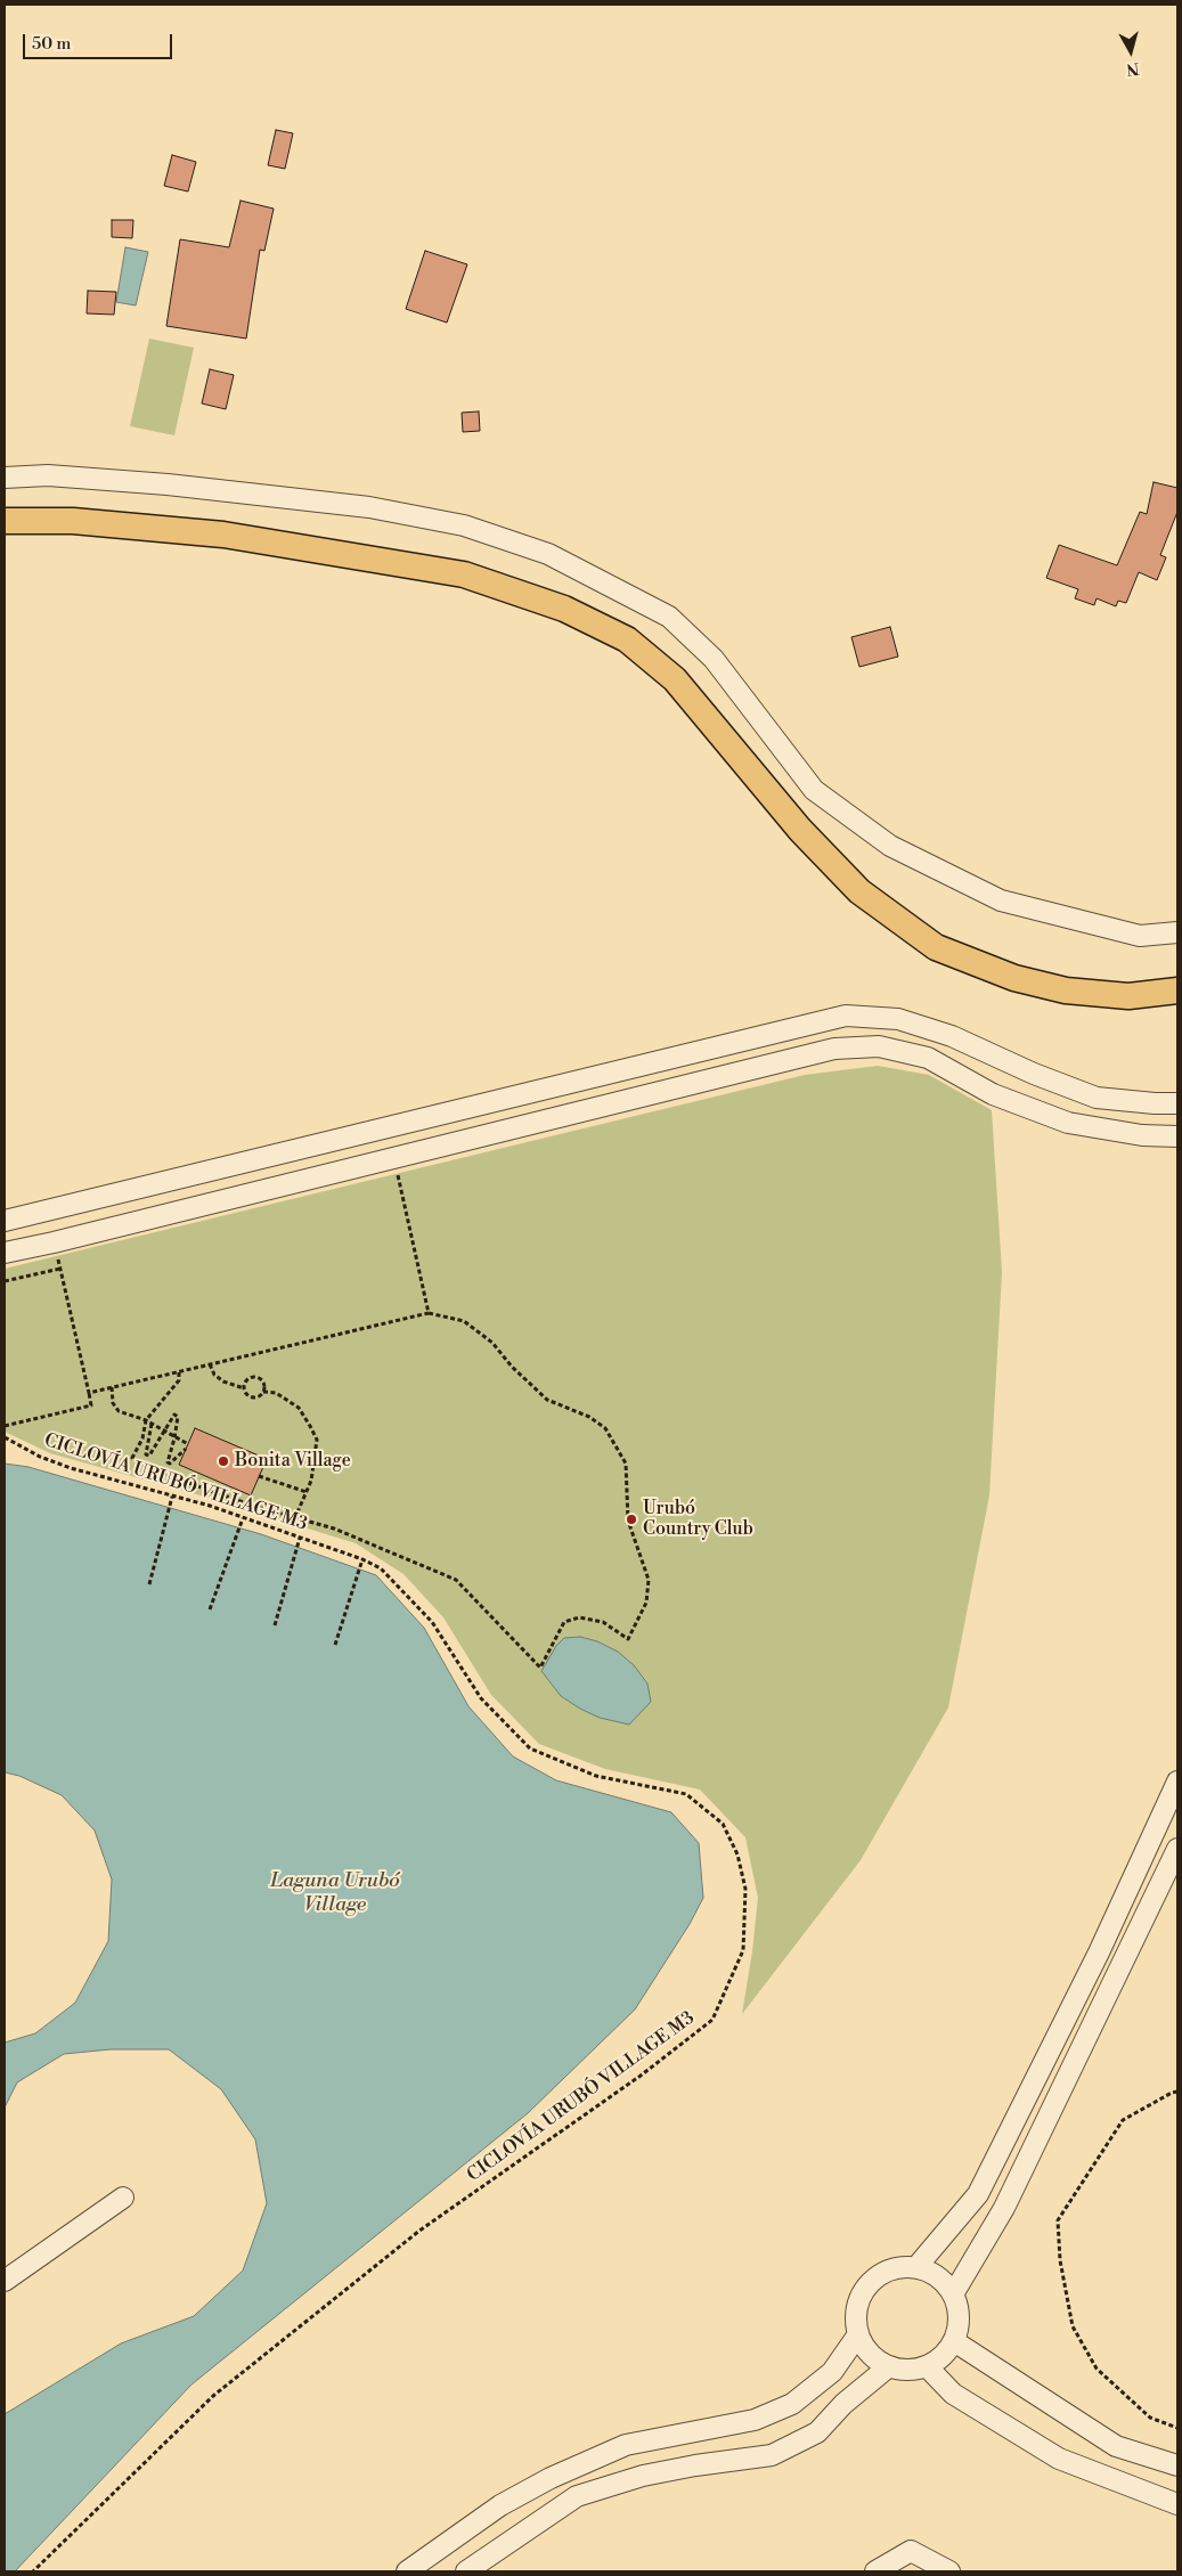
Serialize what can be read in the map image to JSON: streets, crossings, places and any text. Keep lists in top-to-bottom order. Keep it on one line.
{"streets":{"path":["CICLOVÍA URUBÓ VILLAGE M3"]},"water":["Laguna Urubó Village"],"places":["Bonita Village","Urubó Country Club"],"scale_bar":"50 m","north":"bottom"}
